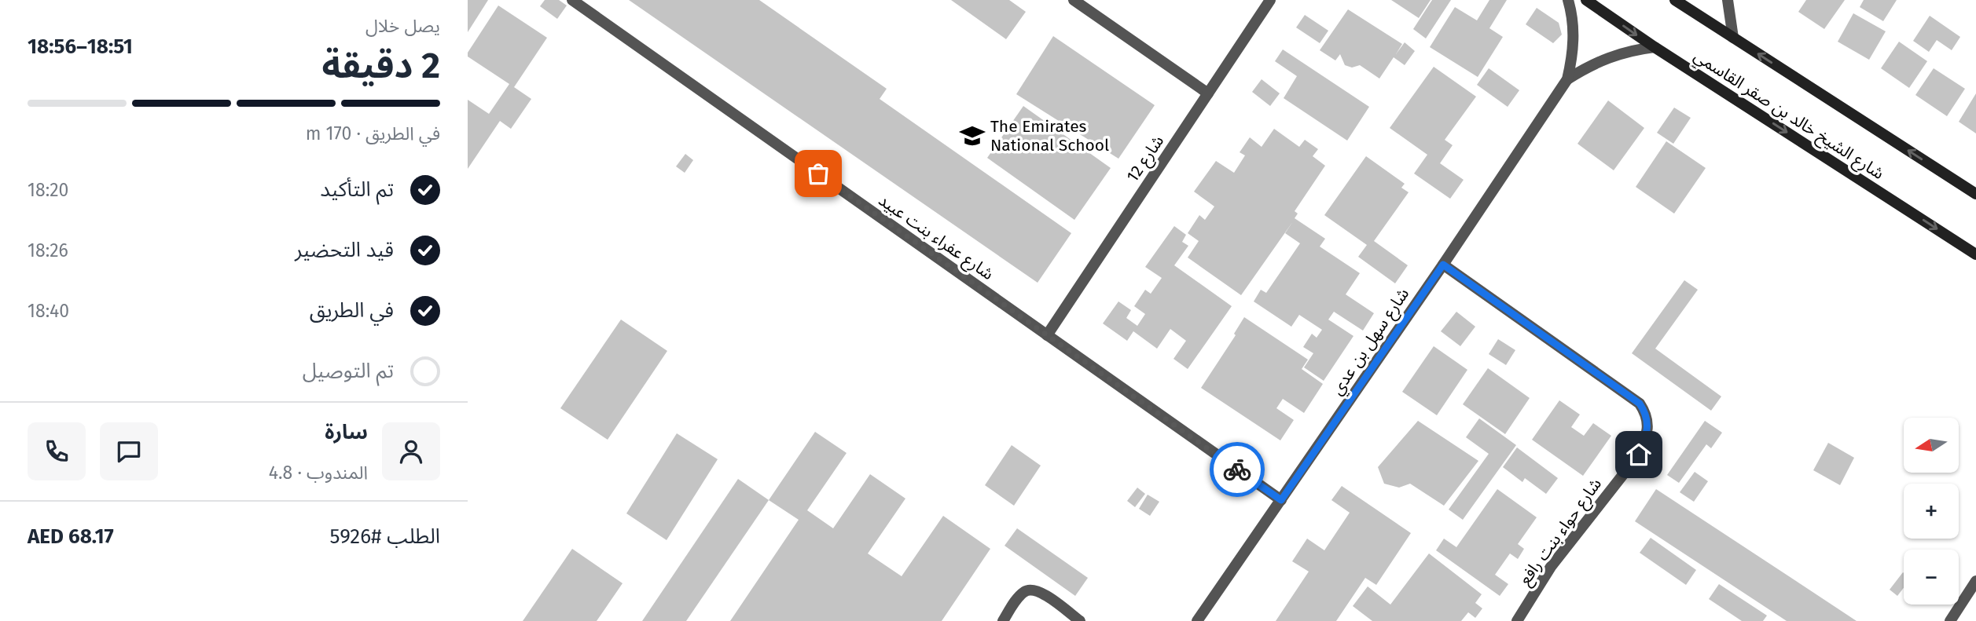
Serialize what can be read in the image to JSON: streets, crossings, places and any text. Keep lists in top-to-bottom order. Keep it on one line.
{"streets":{"main road":["شارع الشيخ خالد بن صقر القاسمي"],"street":["شارع 12","شارع عفراء بنت عبيد","شارع سهل بن عدي","شارع حواء بنت رافع"]},"crossings":[["شارع الشيخ خالد بن صقر القاسمي","شارع سهل بن عدي"],["شارع 12","شارع عفراء بنت عبيد"],["شارع عفراء بنت عبيد","شارع سهل بن عدي"],["شارع سهل بن عدي","شارع حواء بنت رافع"]],"places":{"school or university":["The Emirates National School"]},"north":"left","page":{"heading":["2 دقيقة","يصل خلال","18:51–18:56"],"panel":["سارة","المندوب · 4.8","الطلب #5926","AED 68.17"],"bar":"في الطريق · 170 m","list":[["تم التأكيد","18:20"],["قيد التحضير","18:26"],["في الطريق","18:40"],"تم التوصيل"],"map_buttons":["+","−"]}}
